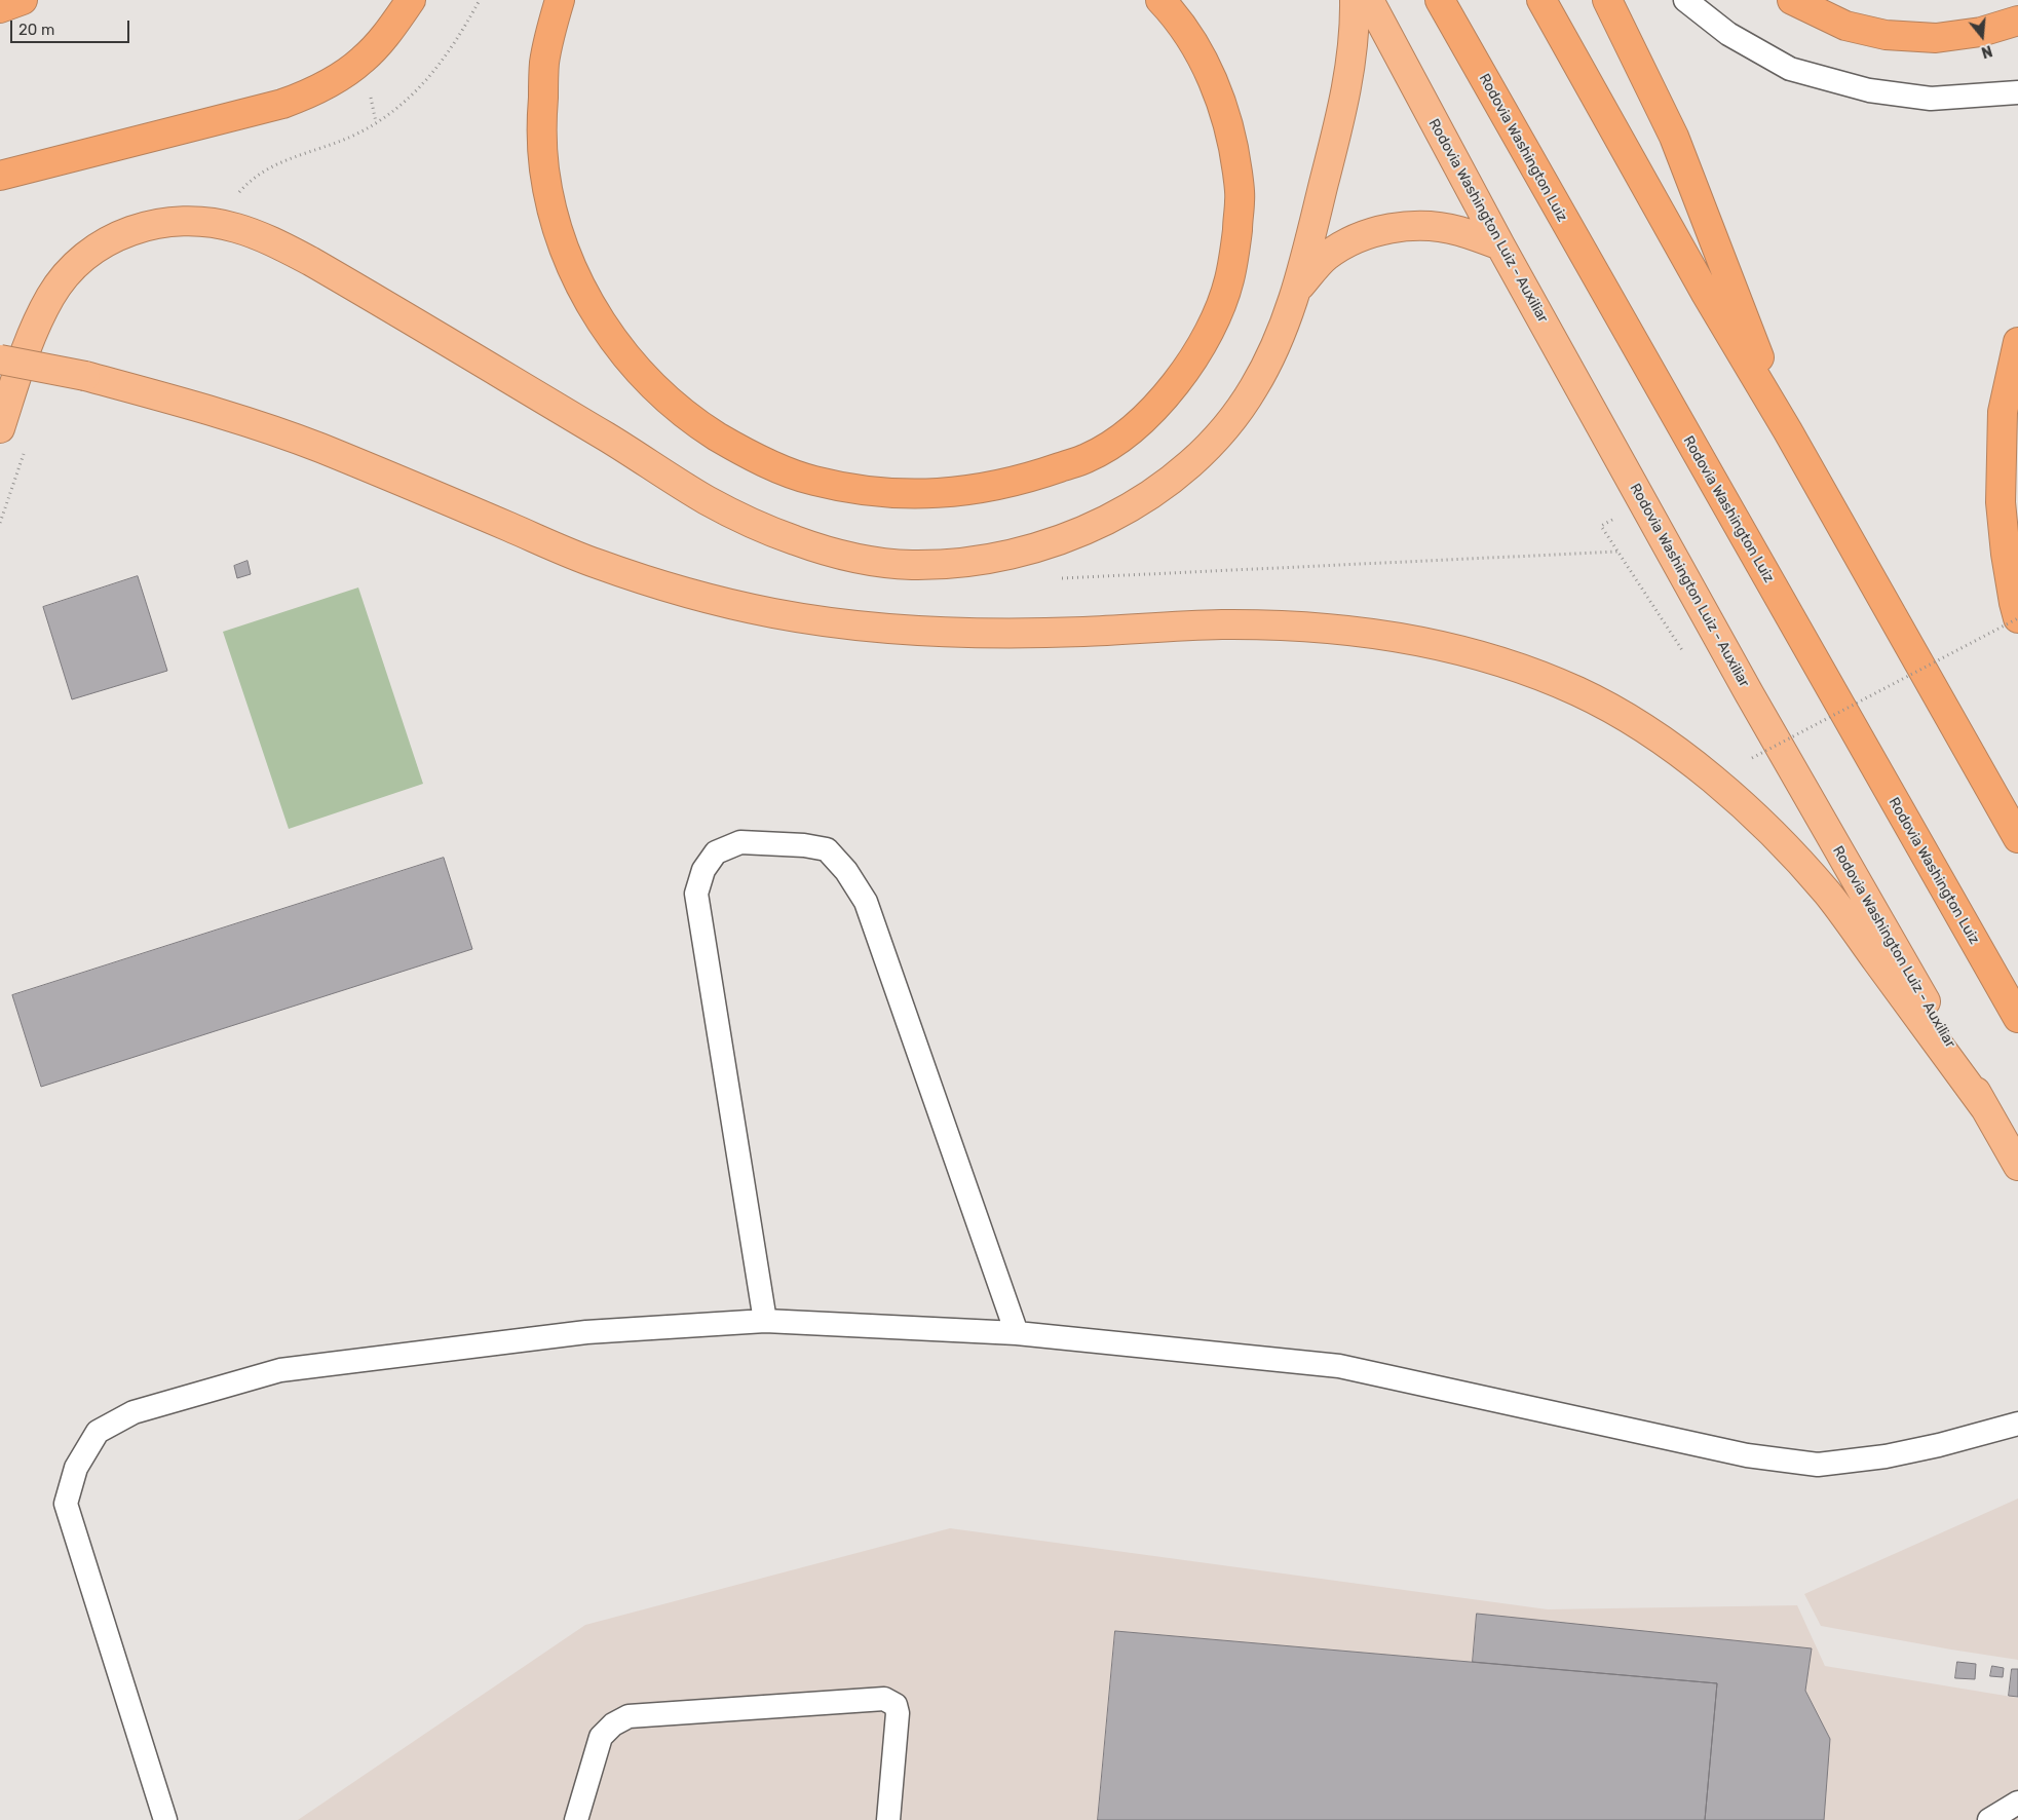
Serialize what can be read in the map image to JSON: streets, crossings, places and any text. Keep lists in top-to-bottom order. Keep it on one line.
{"streets":{"highway":["Rodovia Washington Luiz","Rodovia Washington Luiz - Auxiliar"]},"scale_bar":"20 m","north":"bottom"}
